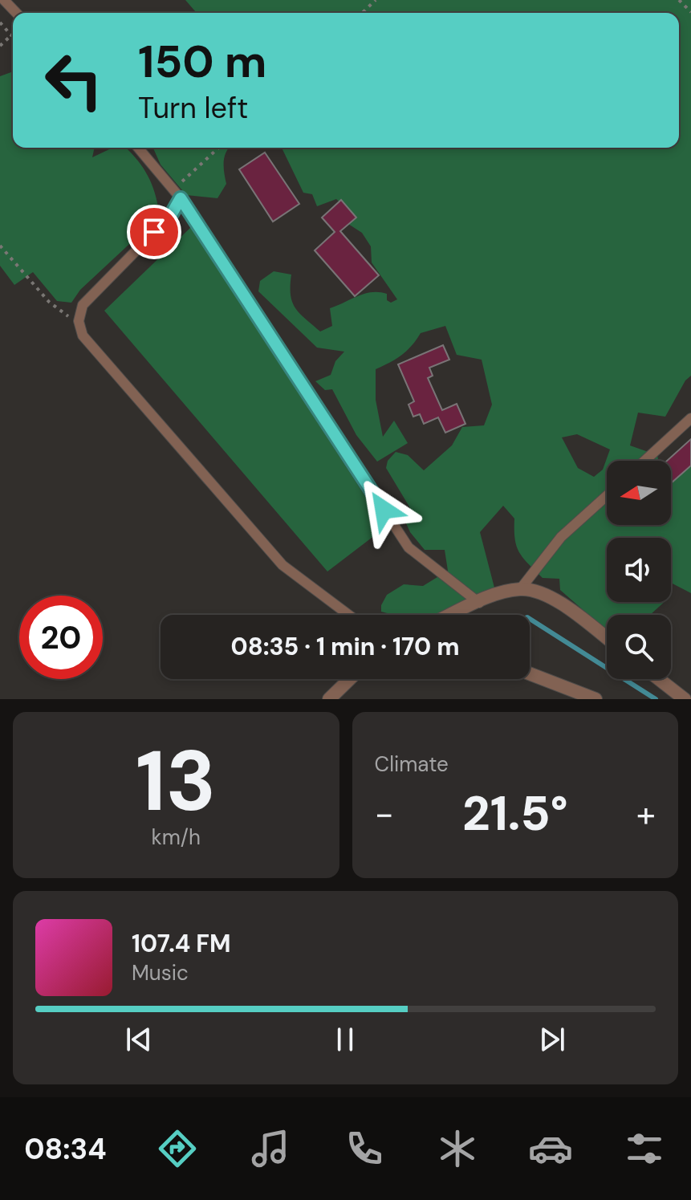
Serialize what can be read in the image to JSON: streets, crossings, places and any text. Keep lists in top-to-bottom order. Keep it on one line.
{"north":"left","page":{"turn":["150 m","Turn left"],"limit":"20","trip":"08:35 · 1 min · 170 m","tile":[["13","km/h"],"Climate"],"heat":["−","21.5°","+"],"song":["107.4 FM","Music"],"tabs":"08:34"}}
